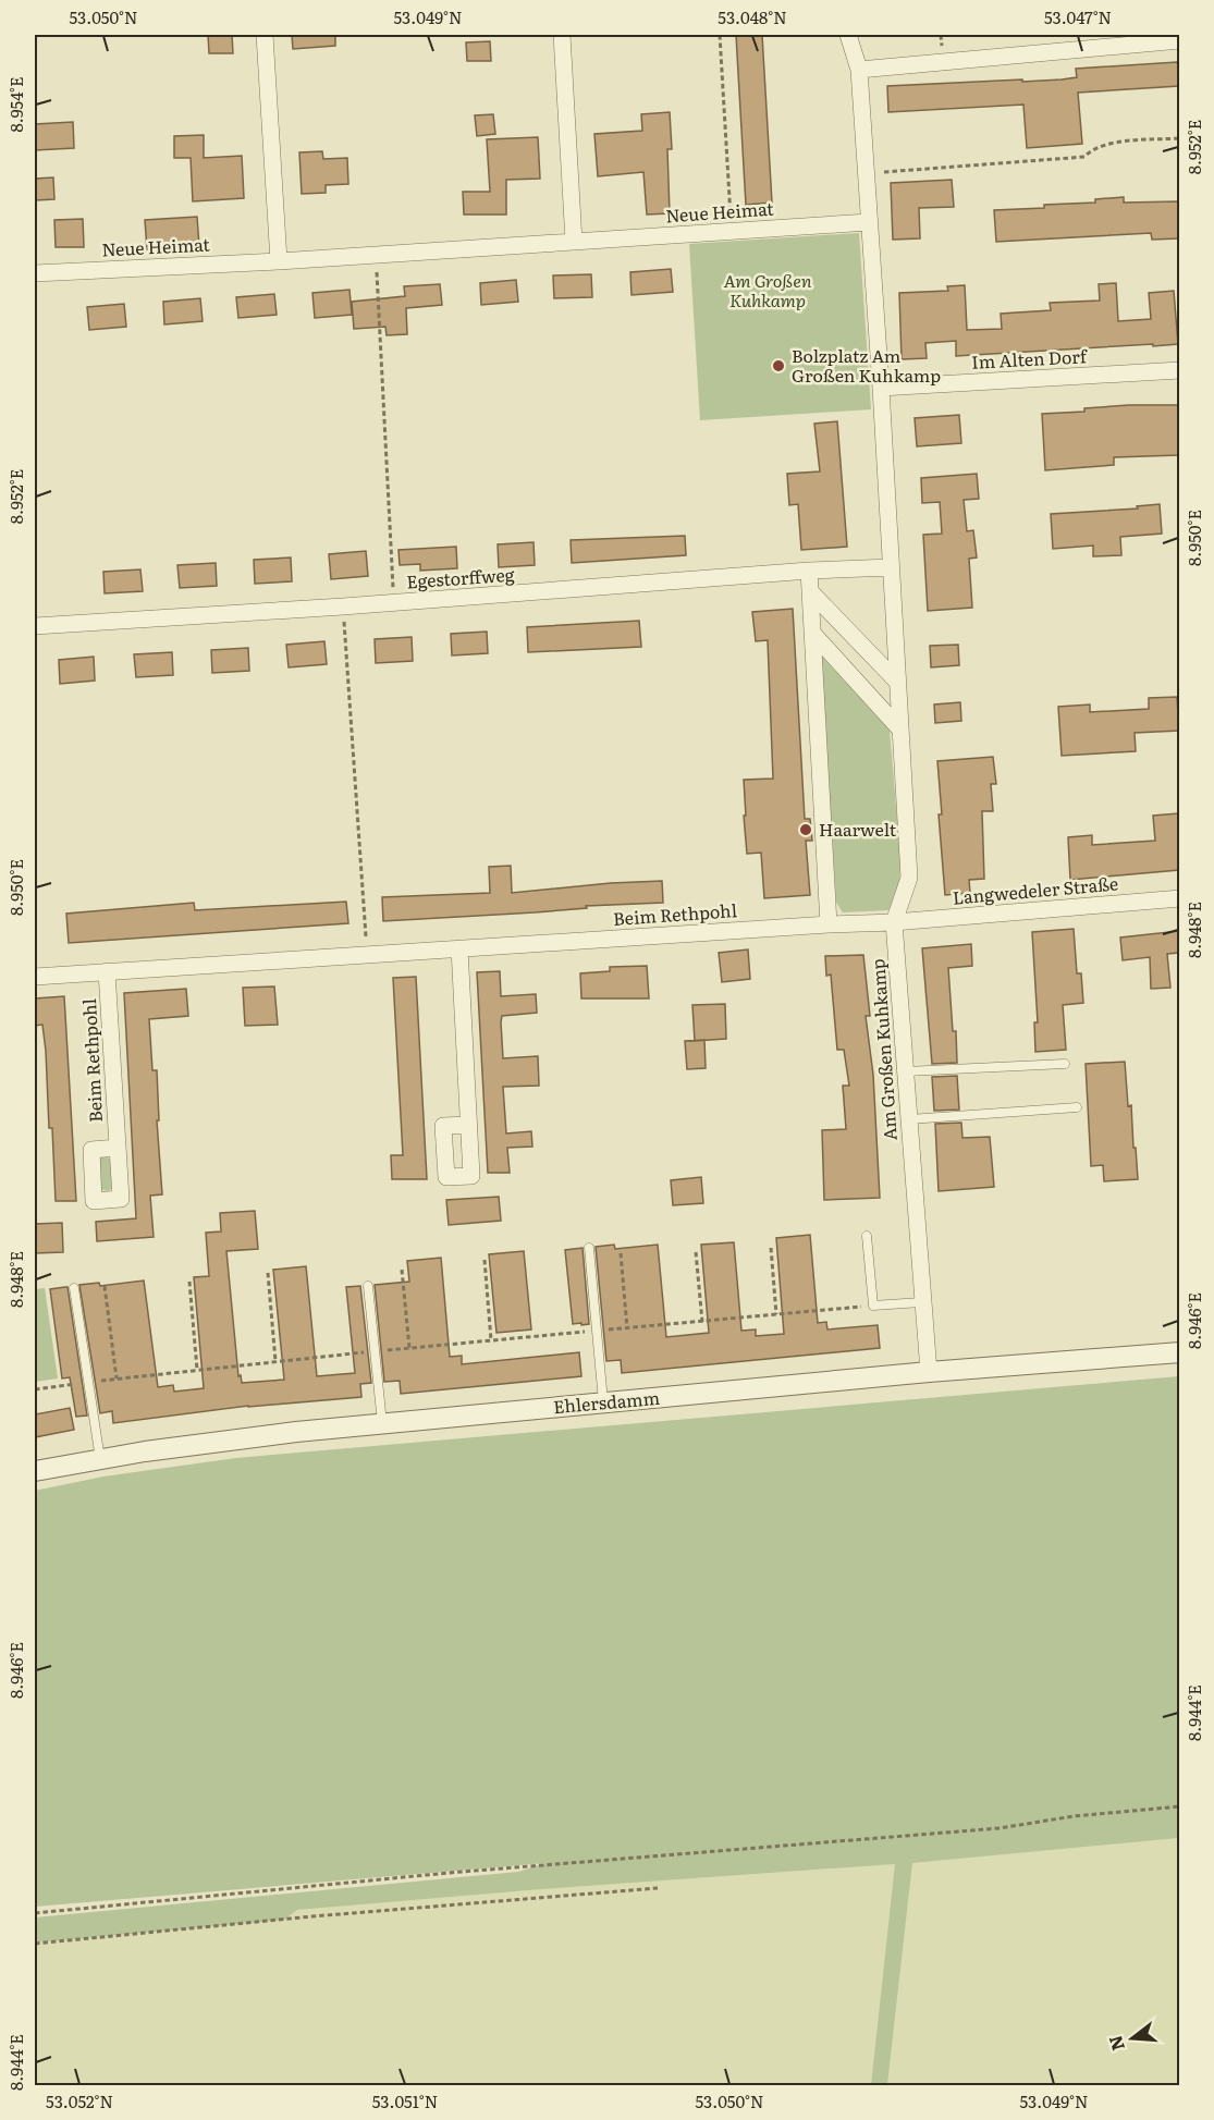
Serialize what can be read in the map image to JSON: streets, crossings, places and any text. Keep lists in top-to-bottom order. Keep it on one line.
{"streets":{"street":["Neue Heimat","Im Alten Dorf","Egestorffweg","Langwedeler Straße","Beim Rethpohl","Am Großen Kuhkamp","Ehlersdamm"]},"crossings":[["Neue Heimat","Am Großen Kuhkamp"],["Im Alten Dorf","Am Großen Kuhkamp"],["Egestorffweg","Am Großen Kuhkamp"],["Langwedeler Straße","Beim Rethpohl"],["Langwedeler Straße","Am Großen Kuhkamp"],["Beim Rethpohl","Am Großen Kuhkamp"],["Am Großen Kuhkamp","Ehlersdamm"]],"parks":["Am Großen Kuhkamp"],"places":["Bolzplatz Am Großen Kuhkamp","Haarwelt"],"north":"left","coordinates":["53.050°N","53.049°N","53.048°N","53.047°N","8.954°E","8.952°E","8.950°E","8.948°E","8.946°E","8.944°E","53.052°N","53.051°N"]}
